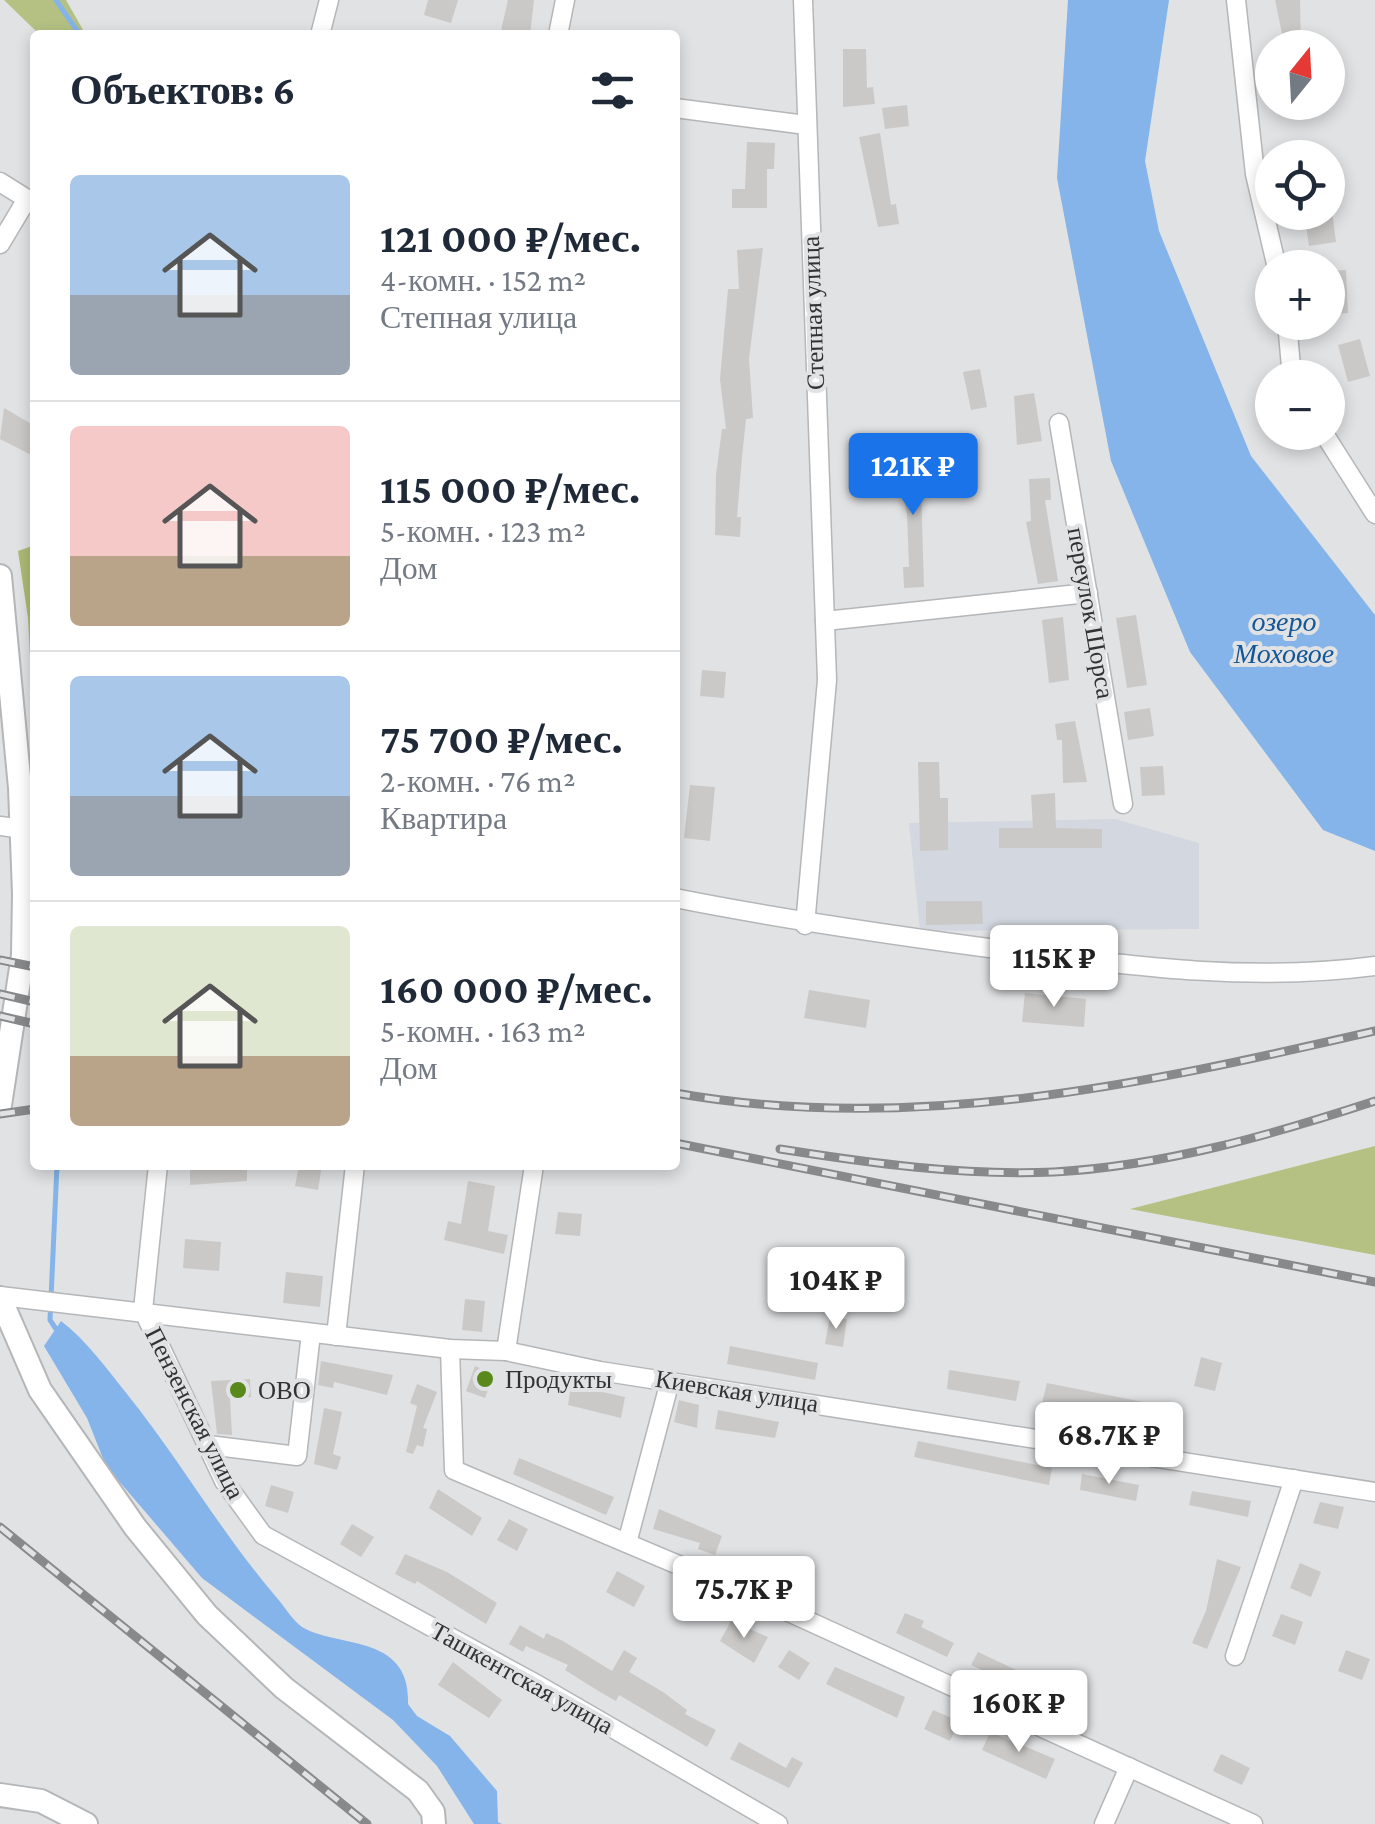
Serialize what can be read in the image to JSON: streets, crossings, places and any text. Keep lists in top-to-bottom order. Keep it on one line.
{"streets":{"street":["Степная улица","переулок Щорса","Киевская улица","Пензенская улица","Ташкентская улица"]},"crossings":[["Киевская улица","Пензенская улица"],["Пензенская улица","Ташкентская улица"]],"water":["озеро Моховое"],"places":["Продукты","ОВО"],"north":"top","page":{"map_buttons":["+","−"],"heading":"Объектов: 6","list":[{"name":"121 000 ₽/мес.","note":"4-комн. · 152 m² · Степная улица"},{"name":"115 000 ₽/мес.","note":"5-комн. · 123 m² · Дом"},{"name":"75 700 ₽/мес.","note":"2-комн. · 76 m² · Квартира"},{"name":"160 000 ₽/мес.","note":"5-комн. · 163 m² · Дом"}],"price":["121K ₽","115K ₽","104K ₽","68.7K ₽","75.7K ₽","160K ₽"]}}
